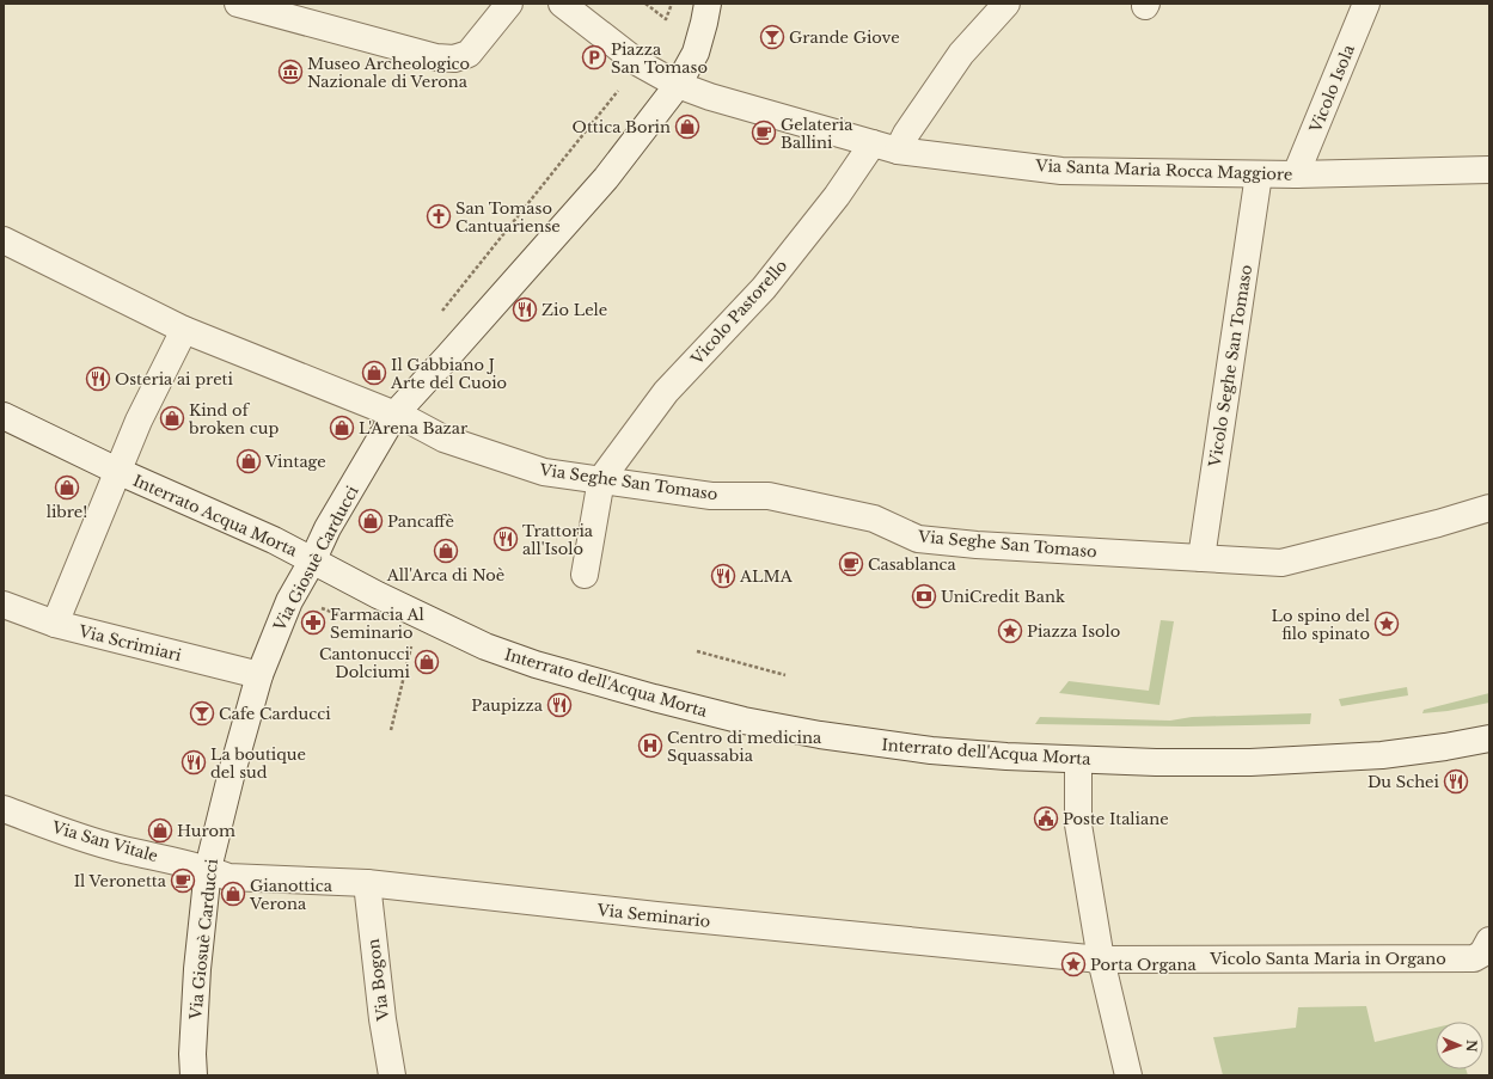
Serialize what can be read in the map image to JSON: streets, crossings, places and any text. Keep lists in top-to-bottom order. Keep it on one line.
{"streets":{"street":["Vicolo Isola","Via Santa Maria Rocca Maggiore","Vicolo Pastorello","Vicolo Seghe San Tomaso","Via Seghe San Tomaso","Interrato Acqua Morta","Via Giosuè Carducci","Via Scrimiari","Interrato dell'Acqua Morta","Via San Vitale","Via Seminario","Vicolo Santa Maria in Organo","Via Bogon"]},"crossings":[["Vicolo Isola","Via Santa Maria Rocca Maggiore"],["Via Santa Maria Rocca Maggiore","Vicolo Pastorello"],["Via Santa Maria Rocca Maggiore","Vicolo Seghe San Tomaso"],["Via Santa Maria Rocca Maggiore","Via Giosuè Carducci"],["Vicolo Pastorello","Via Seghe San Tomaso"],["Vicolo Seghe San Tomaso","Via Seghe San Tomaso"],["Via Seghe San Tomaso","Via Giosuè Carducci"],["Interrato Acqua Morta","Via Giosuè Carducci"],["Interrato Acqua Morta","Via Scrimiari"],["Interrato Acqua Morta","Interrato dell'Acqua Morta"],["Via Giosuè Carducci","Via Scrimiari"],["Via Giosuè Carducci","Interrato dell'Acqua Morta"],["Via Giosuè Carducci","Via San Vitale"],["Via Giosuè Carducci","Via Seminario"],["Via San Vitale","Via Seminario"],["Via Seminario","Vicolo Santa Maria in Organo"],["Via Seminario","Via Bogon"]],"places":{"bar":["Grande Giove","Cafe Carducci"],"parking":["Piazza San Tomaso"],"museum":["Museo Archeologico Nazionale di Verona"],"shop":["Ottica Borin","Il Gabbiano J Arte del Cuoio","Kind of broken cup","L'Arena Bazar","Vintage","libre!","Pancaffè","All'Arca di Noè","Cantonucci Dolciumi","Hurom","Gianottica Verona"],"cafe":["Gelateria Ballini","Casablanca","Il Veronetta"],"church":["San Tomaso Cantuariense"],"restaurant":["Zio Lele","Osteria ai preti","Trattoria all'Isolo","ALMA","Paupizza","La boutique del sud","Du Schei"],"bank":["UniCredit Bank"],"pharmacy":["Farmacia Al Seminario"],"place":["Lo spino del filo spinato","Piazza Isolo","Porta Organa"],"hospital":["Centro di medicina Squassabia"],"public building":["Poste Italiane"]},"north":"right"}
